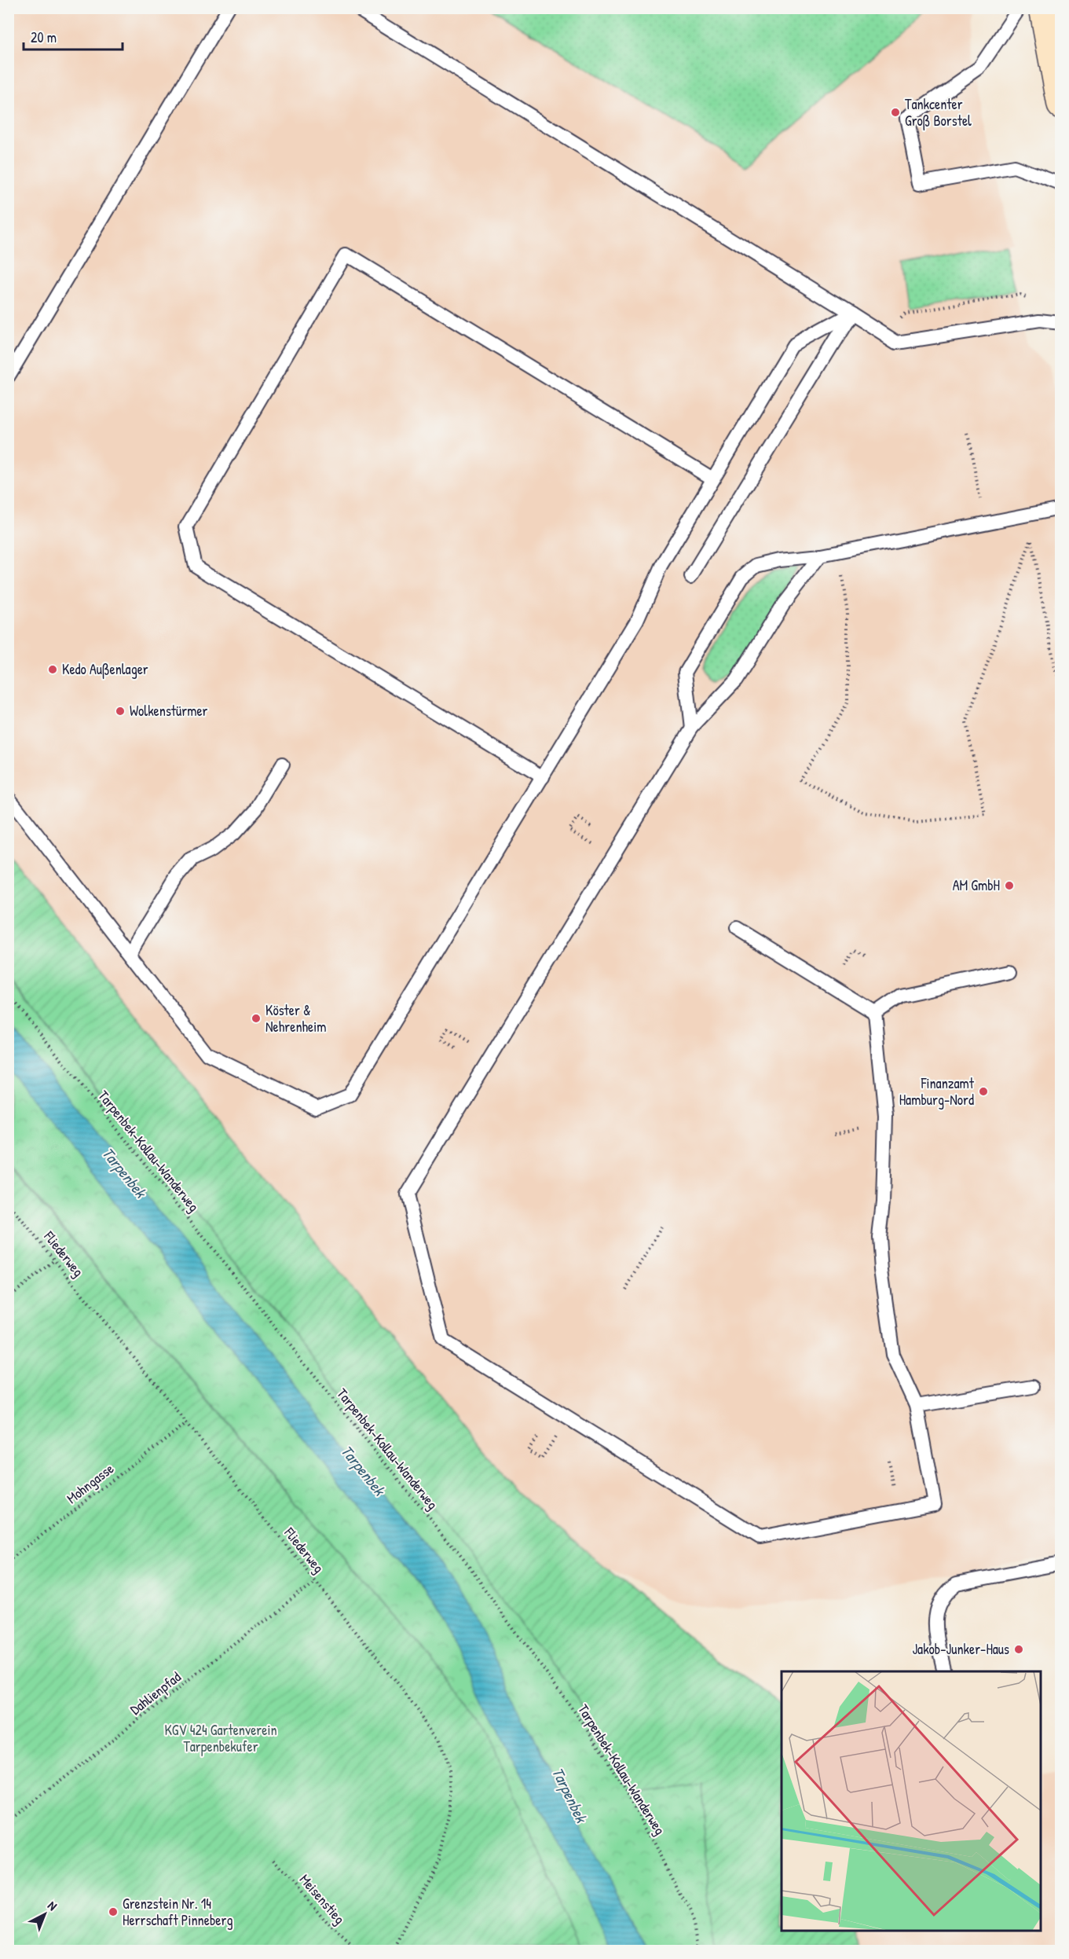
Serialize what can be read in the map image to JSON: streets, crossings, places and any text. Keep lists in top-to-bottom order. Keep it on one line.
{"streets":{"path":["Tarpenbek-Kollau-Wanderweg","Fliederweg","Mohngasse","Dahlienpfad","Meisenstieg"]},"crossings":[["Fliederweg","Mohngasse"],["Fliederweg","Dahlienpfad"]],"water":["Tarpenbek"],"parks":["KGV 424 Gartenverein Tarpenbekufer"],"places":["Tankcenter Groß Borstel","Kedo Außenlager","Wolkenstürmer","AM GmbH","Köster & Nehrenheim","Finanzamt Hamburg-Nord","Jakob-Junker-Haus","Grenzstein Nr. 14 Herrschaft Pinneberg"],"scale_bar":"20 m","north":"top right"}
